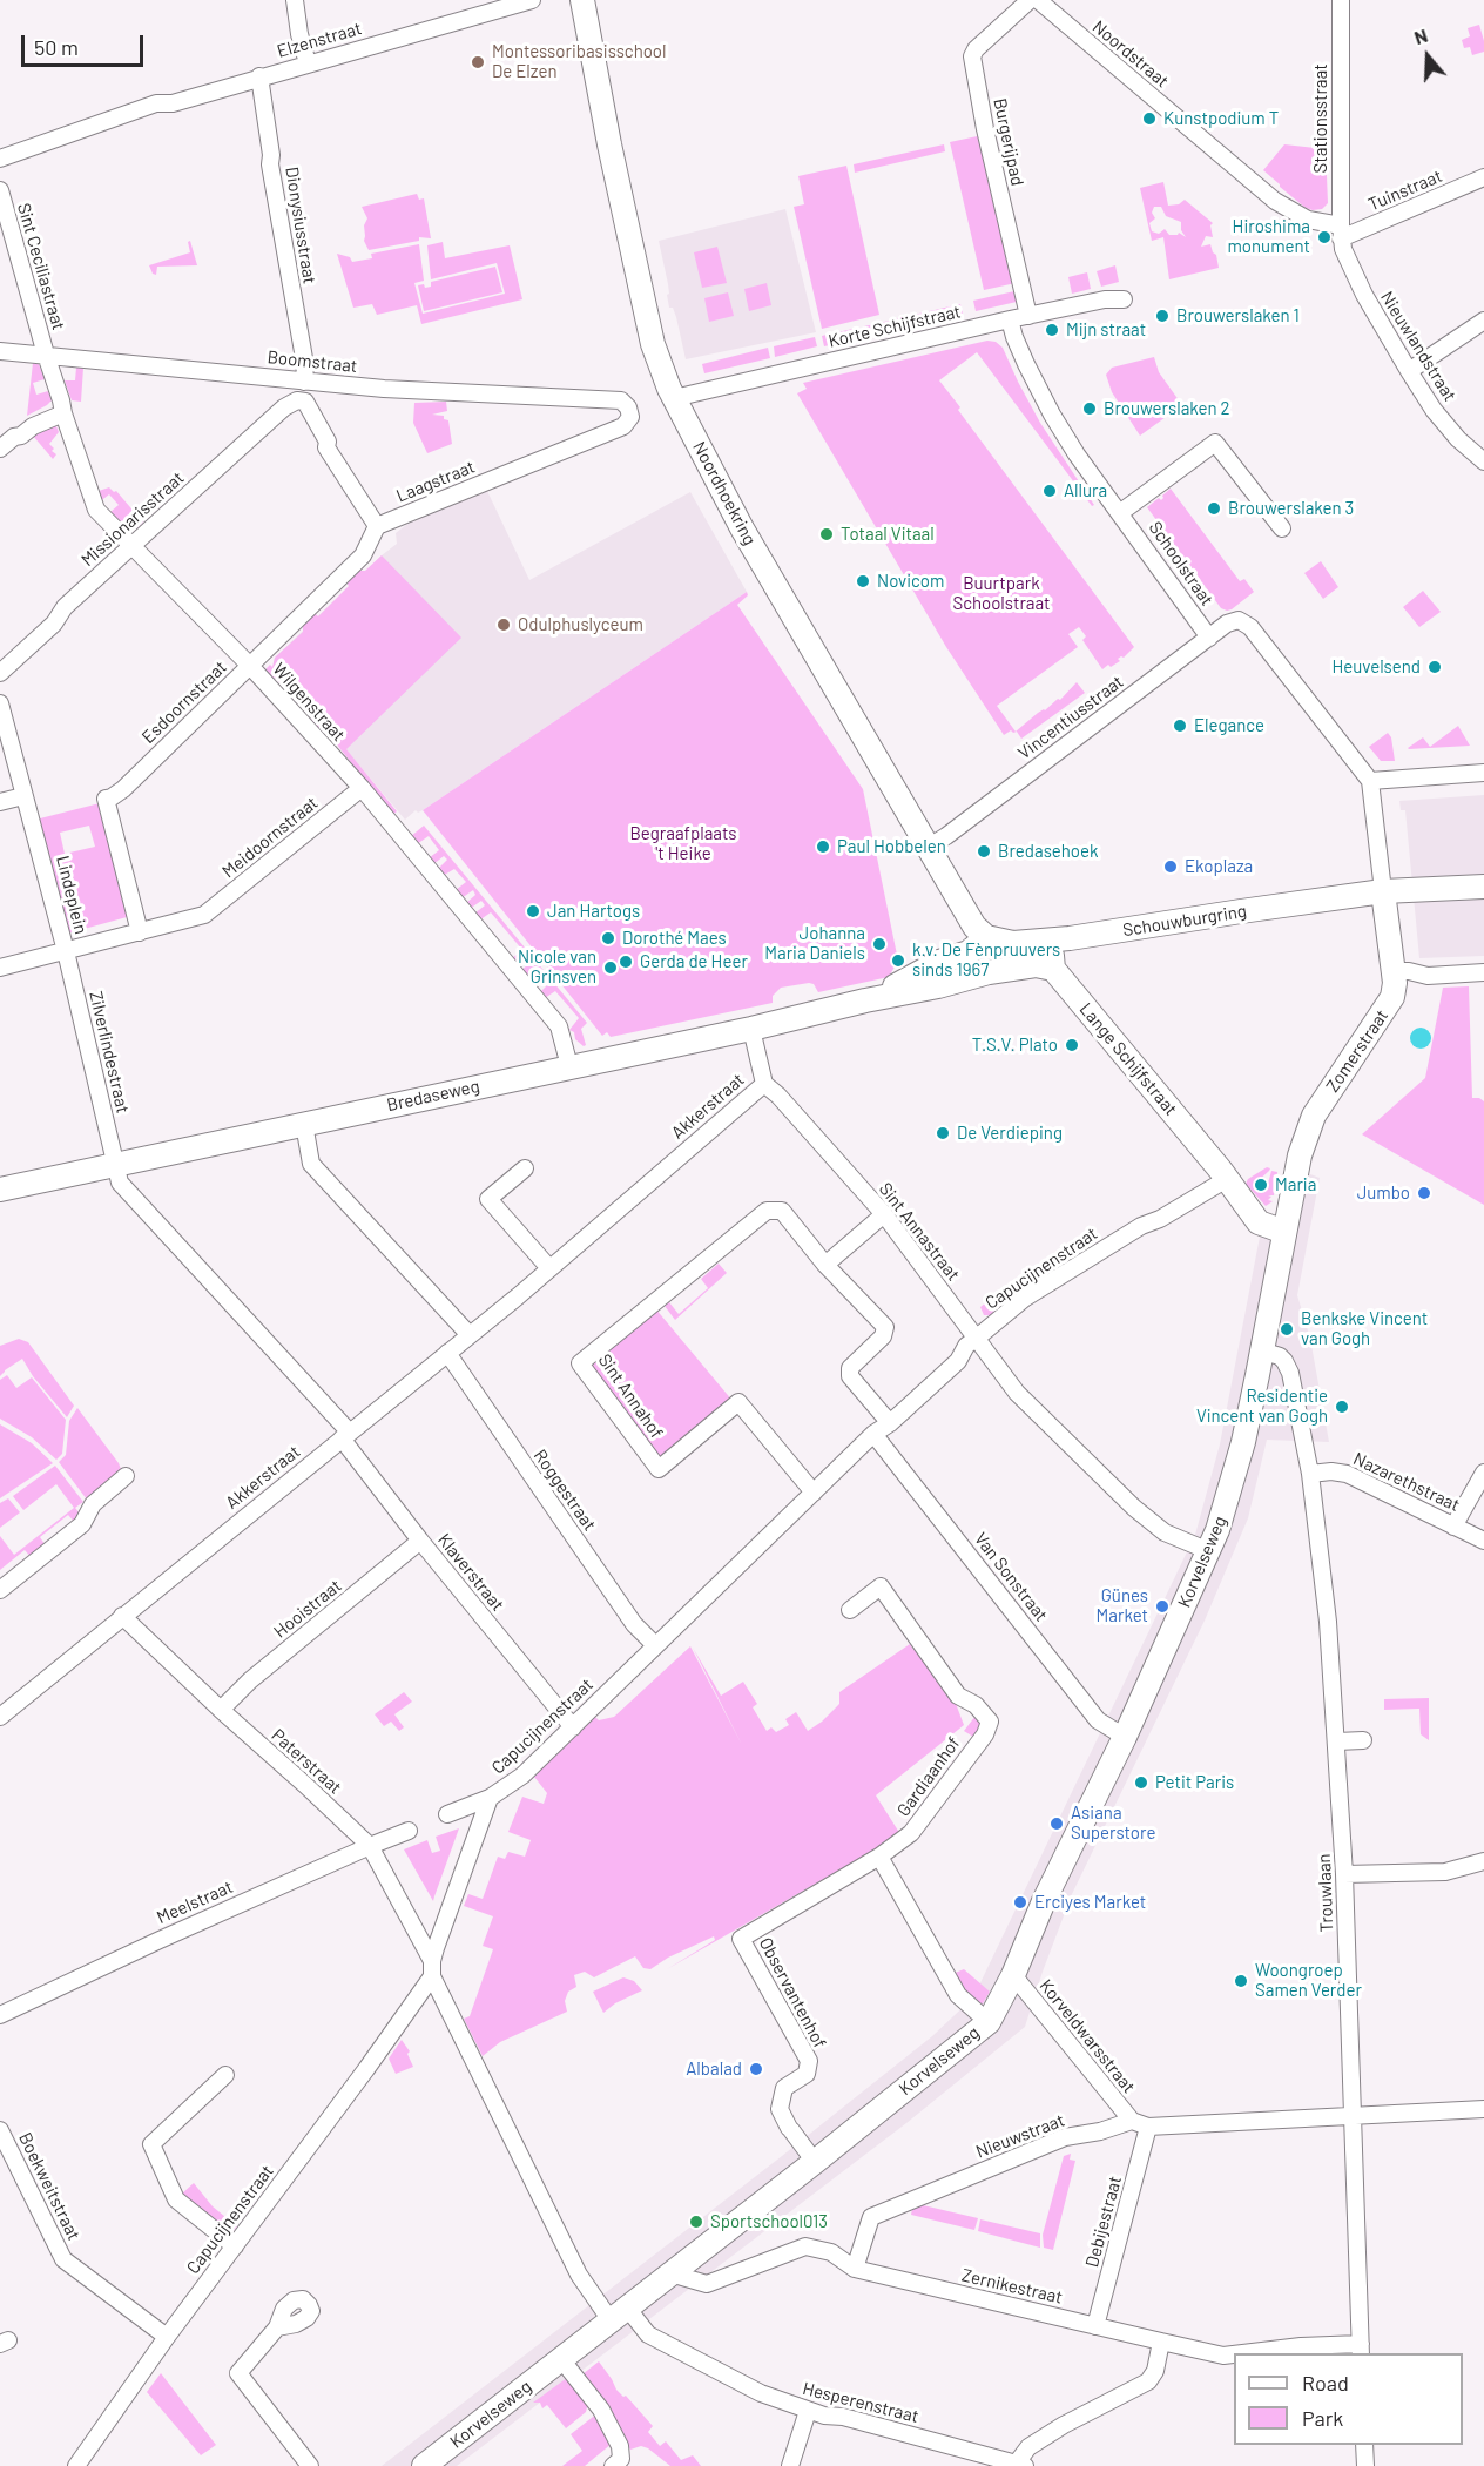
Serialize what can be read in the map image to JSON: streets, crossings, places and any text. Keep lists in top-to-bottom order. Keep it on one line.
{"streets":{"street":["Elzenstraat","Noordstraat","Stationsstraat","Burgerijpad","Tuinstraat","Dionysiusstraat","Sint Ceciliastraat","Korte Schijfstraat","Nieuwlandstraat","Boomstraat","Laagstraat","Noordhoekring","Missionarisstraat","Schoolstraat","Esdoornstraat","Wilgenstraat","Vincentiusstraat","Meidoornstraat","Lindeplein","Schouwburgring","Zomerstraat","Zilverlindestraat","Lange Schijfstraat","Bredaseweg","Akkerstraat","Sint Annastraat","Capucijnenstraat","Sint Annahof","Nazarethstraat","Roggestraat","Korvelseweg","Klaverstraat","Van Sonstraat","Hooistraat","Paterstraat","Gardiaanhof","Trouwlaan","Meelstraat","Observantenhof","Korveldwarsstraat","Nieuwstraat","Boekweitstraat","Debijestraat","Zernikestraat","Hesperenstraat"]},"crossings":[["Elzenstraat","Dionysiusstraat"],["Noordstraat","Stationsstraat"],["Noordstraat","Tuinstraat"],["Noordstraat","Nieuwlandstraat"],["Stationsstraat","Tuinstraat"],["Stationsstraat","Nieuwlandstraat"],["Burgerijpad","Korte Schijfstraat"],["Tuinstraat","Nieuwlandstraat"],["Dionysiusstraat","Boomstraat"],["Sint Ceciliastraat","Boomstraat"],["Sint Ceciliastraat","Wilgenstraat"],["Korte Schijfstraat","Noordhoekring"],["Korte Schijfstraat","Schoolstraat"],["Boomstraat","Laagstraat"],["Boomstraat","Wilgenstraat"],["Laagstraat","Missionarisstraat"],["Laagstraat","Esdoornstraat"],["Noordhoekring","Vincentiusstraat"],["Noordhoekring","Schouwburgring"],["Noordhoekring","Bredaseweg"],["Missionarisstraat","Esdoornstraat"],["Missionarisstraat","Wilgenstraat"],["Schoolstraat","Vincentiusstraat"],["Esdoornstraat","Wilgenstraat"],["Esdoornstraat","Lindeplein"],["Wilgenstraat","Meidoornstraat"],["Wilgenstraat","Bredaseweg"],["Meidoornstraat","Lindeplein"],["Lindeplein","Zilverlindestraat"],["Schouwburgring","Bredaseweg"],["Zomerstraat","Lange Schijfstraat"],["Zomerstraat","Korvelseweg"],["Zilverlindestraat","Bredaseweg"],["Zilverlindestraat","Klaverstraat"],["Lange Schijfstraat","Capucijnenstraat"],["Lange Schijfstraat","Korvelseweg"],["Bredaseweg","Klaverstraat"],["Akkerstraat","Sint Annastraat"],["Akkerstraat","Roggestraat"],["Akkerstraat","Klaverstraat"],["Akkerstraat","Paterstraat"],["Sint Annastraat","Capucijnenstraat"],["Sint Annastraat","Korvelseweg"],["Capucijnenstraat","Sint Annahof"],["Capucijnenstraat","Roggestraat"],["Capucijnenstraat","Klaverstraat"],["Capucijnenstraat","Van Sonstraat"],["Capucijnenstraat","Paterstraat"],["Capucijnenstraat","Boekweitstraat"],["Nazarethstraat","Trouwlaan"],["Korvelseweg","Van Sonstraat"],["Korvelseweg","Paterstraat"],["Korvelseweg","Trouwlaan"],["Korvelseweg","Observantenhof"],["Korvelseweg","Korveldwarsstraat"],["Korvelseweg","Hesperenstraat"],["Klaverstraat","Hooistraat"],["Hooistraat","Paterstraat"],["Paterstraat","Meelstraat"],["Paterstraat","Hesperenstraat"],["Gardiaanhof","Observantenhof"],["Trouwlaan","Zernikestraat"],["Korveldwarsstraat","Nieuwstraat"],["Nieuwstraat","Zernikestraat"],["Debijestraat","Zernikestraat"]],"parks":["Buurtpark Schoolstraat","Begraafplaats 't Heike"],"places":["Montessoribasisschool De Elzen","Kunstpodium T","Hiroshima monument","Brouwerslaken 1","Mijn straat","Brouwerslaken 2","Allura","Brouwerslaken 3","Totaal Vitaal","Novicom","Odulphuslyceum","Heuvelsend","Elegance","Paul Hobbelen","Bredasehoek","Ekoplaza","Jan Hartogs","Dorothé Maes","Johanna Maria Daniels","k.v. De Fènpruuvers sinds 1967","Gerda de Heer","Nicole van Grinsven","T.S.V. Plato","De Verdieping","Maria","Jumbo","Benkske Vincent van Gogh","Residentie Vincent van Gogh","Günes Market","Petit Paris","Asiana Superstore","Erciyes Market","Woongroep Samen Verder","Albalad","Sportschool013"],"legend":["Road","Park"],"scale_bar":"50 m","north":"top"}
